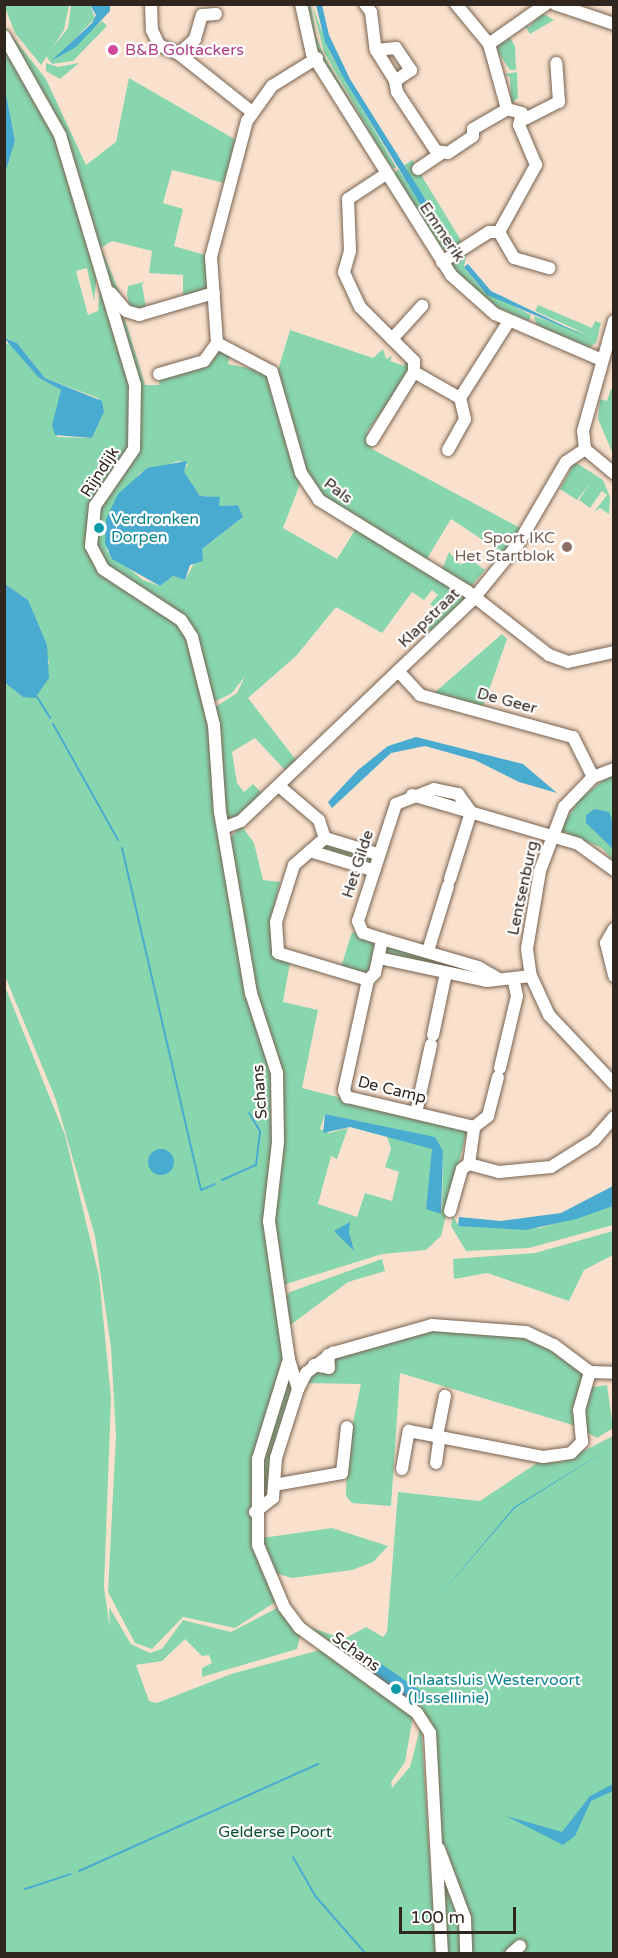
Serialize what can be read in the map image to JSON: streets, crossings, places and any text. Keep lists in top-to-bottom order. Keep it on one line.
{"streets":{"street":["Emmerik","Rijndijk","Pals","Klapstraat","De Geer","Het Gilde","Lentsenburg","De Camp","Schans"]},"crossings":[["Rijndijk","Klapstraat"],["Rijndijk","Schans"],["Pals","Klapstraat"],["Klapstraat","De Geer"],["Klapstraat","Schans"],["De Geer","Lentsenburg"],["Het Gilde","Lentsenburg"],["Het Gilde","De Camp"]],"parks":["Gelderse Poort"],"places":["B&B Goltackers","Verdronken Dorpen","Sport IKC Het Startblok","Inlaatsluis Westervoort (IJssellinie)"],"scale_bar":"100 m"}
